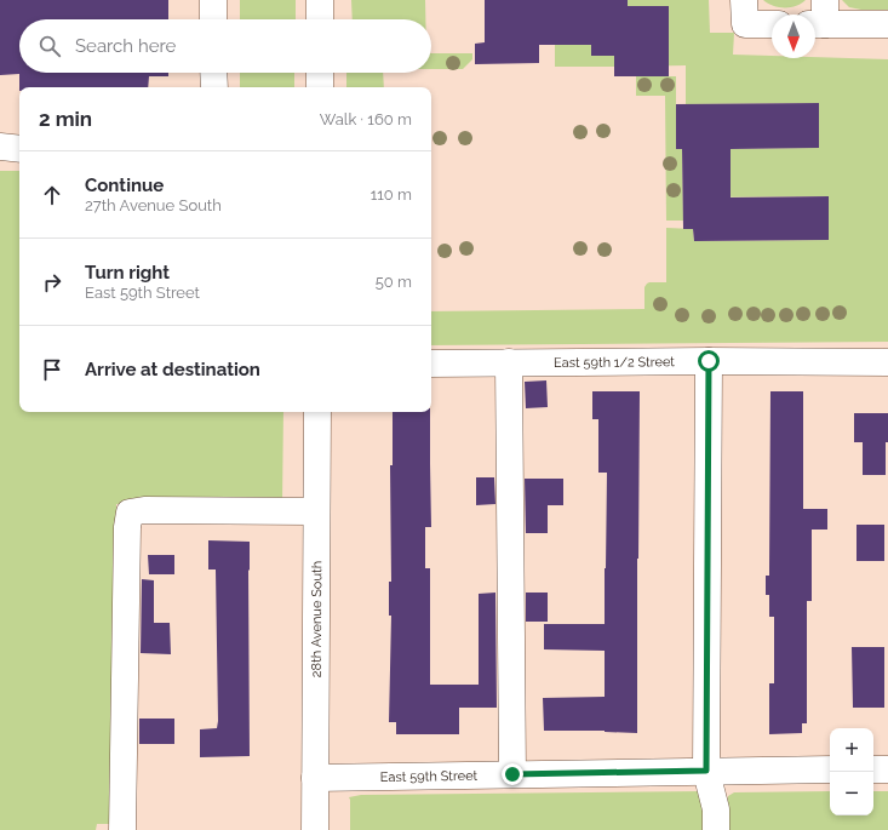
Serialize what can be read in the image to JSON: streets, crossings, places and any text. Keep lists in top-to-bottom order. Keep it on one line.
{"streets":{"street":["East 59th 1/2 Street","28th Avenue South","East 59th Street"]},"crossings":[["28th Avenue South","East 59th Street"]],"north":"bottom","page":{"search":"Search here","heading":["2 min","Walk · 160 m"],"list":[["Continue","27th Avenue South","110 m"],["Turn right","East 59th Street","50 m"],"Arrive at destination"],"map_buttons":["+","−"]}}
